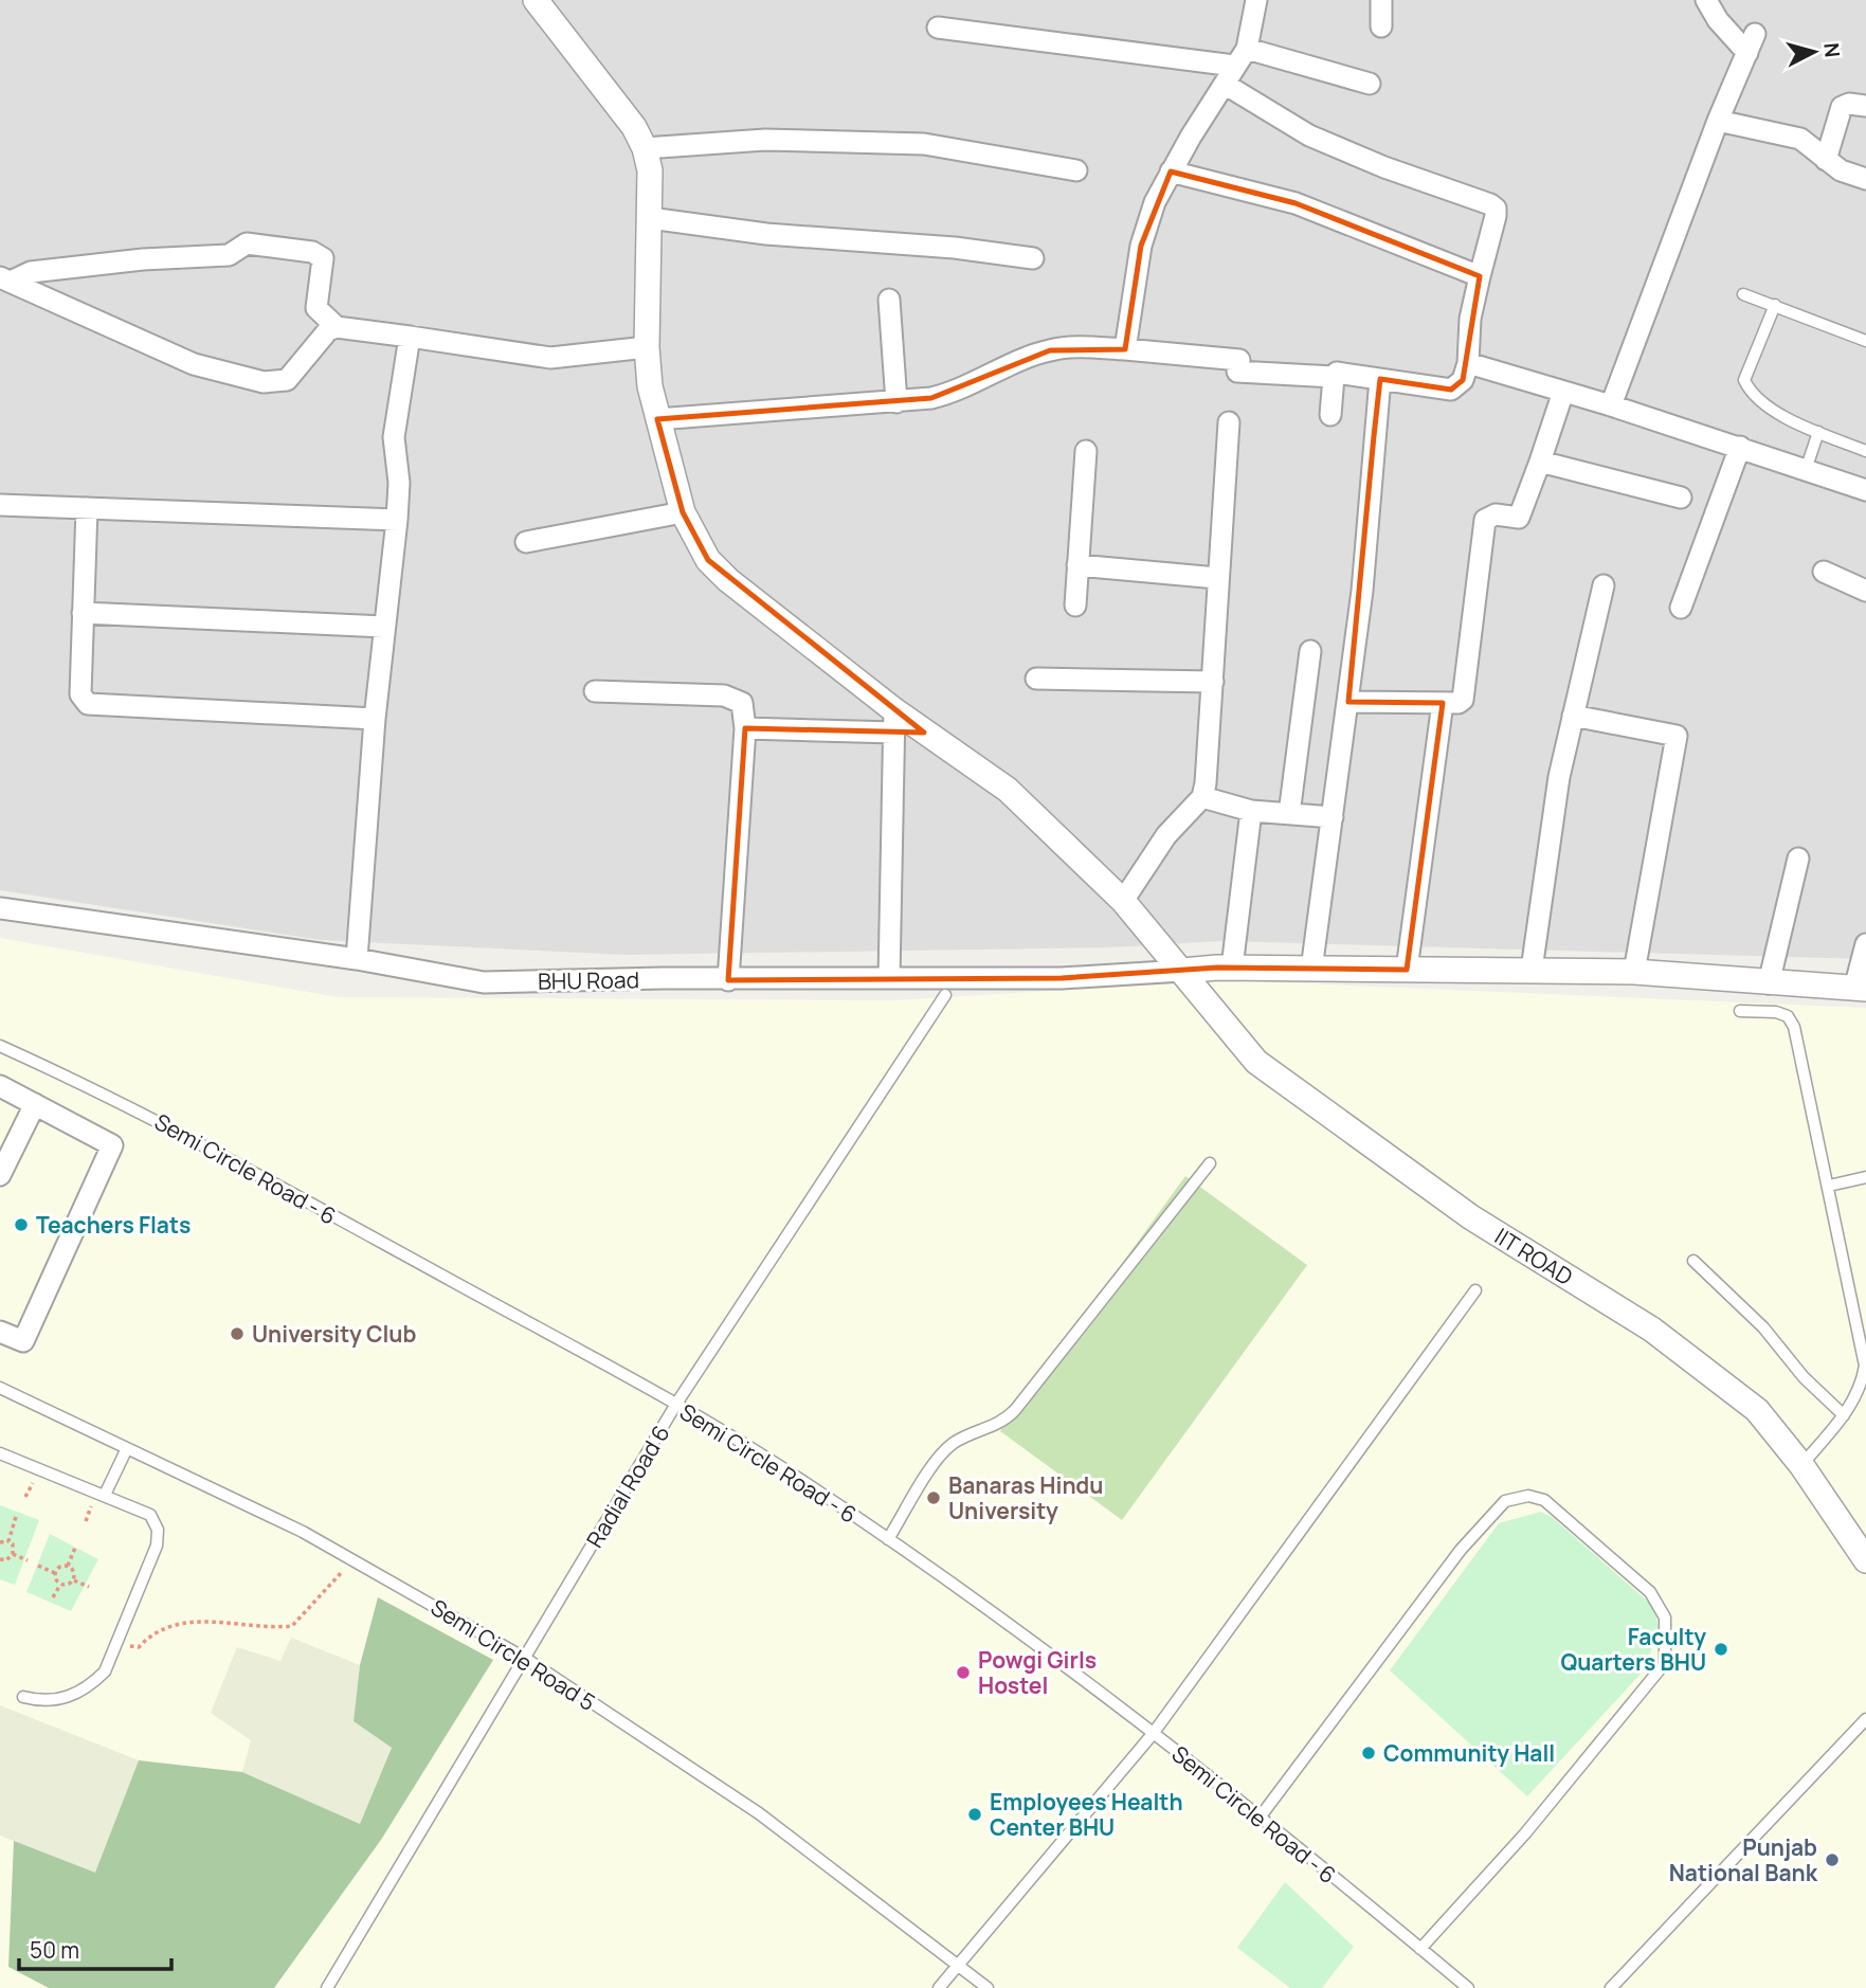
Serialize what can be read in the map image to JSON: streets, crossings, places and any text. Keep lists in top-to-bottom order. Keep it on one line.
{"streets":{"street":["BHU Road","IIT ROAD"],"lane":["Semi Circle Road - 6","Radial Road 6","Semi Circle Road 5"]},"crossings":[["BHU Road","IIT ROAD"],["Semi Circle Road - 6","Radial Road 6"],["Radial Road 6","Semi Circle Road 5"]],"places":["Teachers Flats","University Club","Banaras Hindu University","Faculty Quarters BHU","Powgi Girls Hostel","Community Hall","Employees Health Center BHU","Punjab National Bank"],"scale_bar":"50 m","north":"right"}
